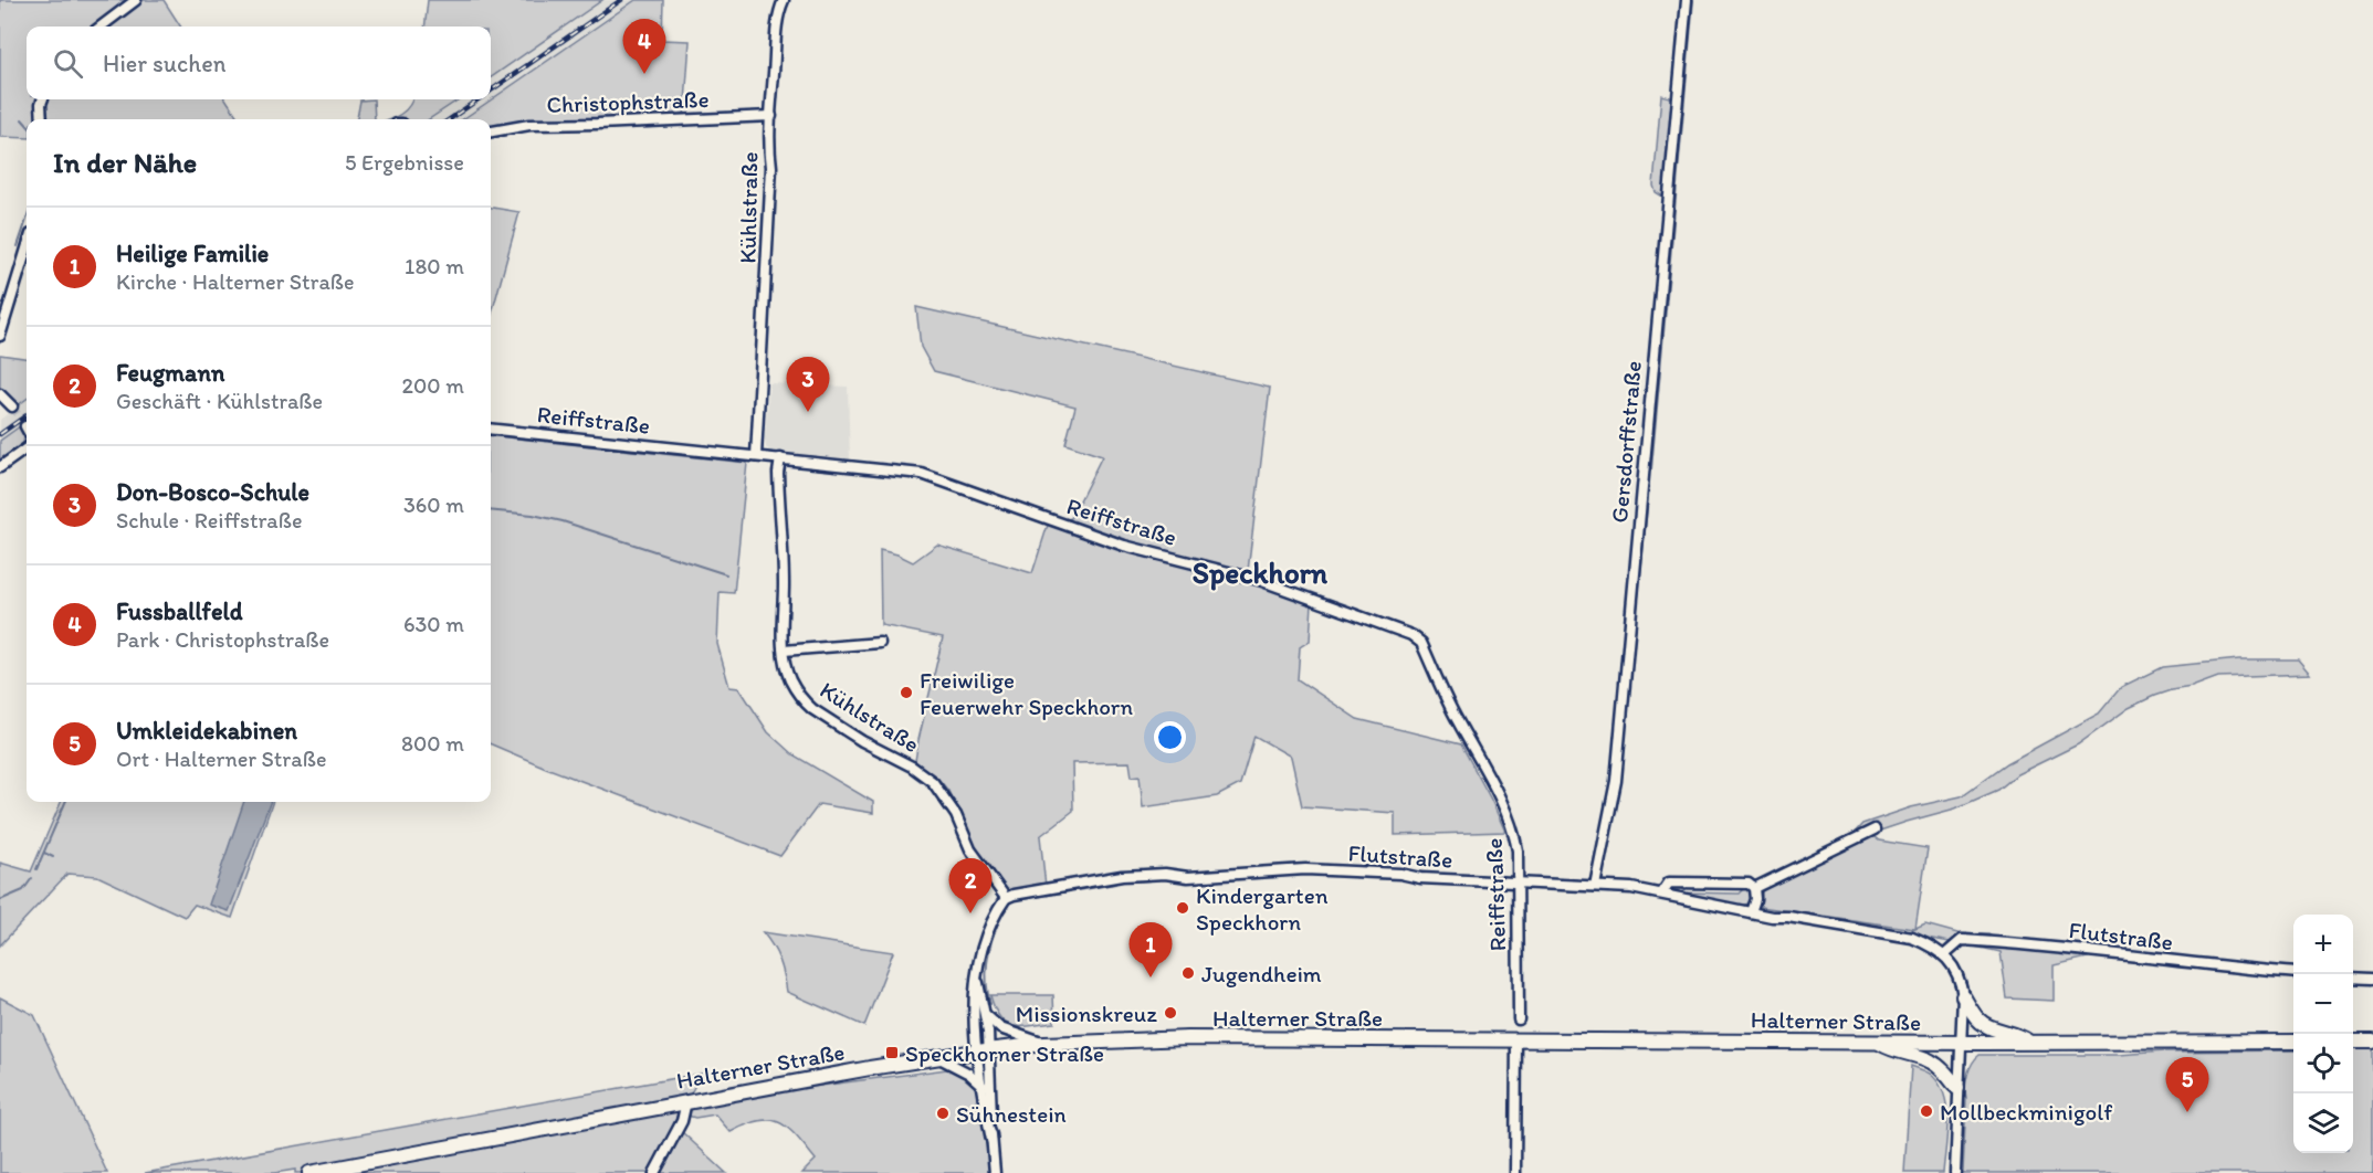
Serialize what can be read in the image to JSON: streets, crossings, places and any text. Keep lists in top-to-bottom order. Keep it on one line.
{"streets":{"main road":["Halterner Straße"],"street":["Christophstraße","Kühlstraße","Reiffstraße","Gersdorffstraße","Flutstraße"]},"crossings":[["Christophstraße","Kühlstraße"],["Kühlstraße","Reiffstraße"],["Kühlstraße","Flutstraße"],["Reiffstraße","Flutstraße"],["Gersdorffstraße","Flutstraße"],["Flutstraße","Halterner Straße"]],"districts":["Speckhorn"],"places":{"other":["Freiwilige Feuerwehr Speckhorn","Kindergarten Speckhorn","Jugendheim","Missionskreuz","Mollbeckminigolf","Sühnestein"],"transit":["Speckhorner Straße"]},"page":{"pins":["4","3","2","1","5"],"search":"Hier suchen","heading":["In der Nähe","5 Ergebnisse"],"list":[{"mark":"1","name":"Heilige Familie","note":"Kirche · Halterner Straße","value":"180 m"},{"mark":"2","name":"Feugmann","note":"Geschäft · Kühlstraße","value":"200 m"},{"mark":"3","name":"Don-Bosco-Schule","note":"Schule · Reiffstraße","value":"360 m"},{"mark":"4","name":"Fussballfeld","note":"Park · Christophstraße","value":"630 m"},{"mark":"5","name":"Umkleidekabinen","note":"Ort · Halterner Straße","value":"800 m"}],"map_buttons":["+","−"]}}
